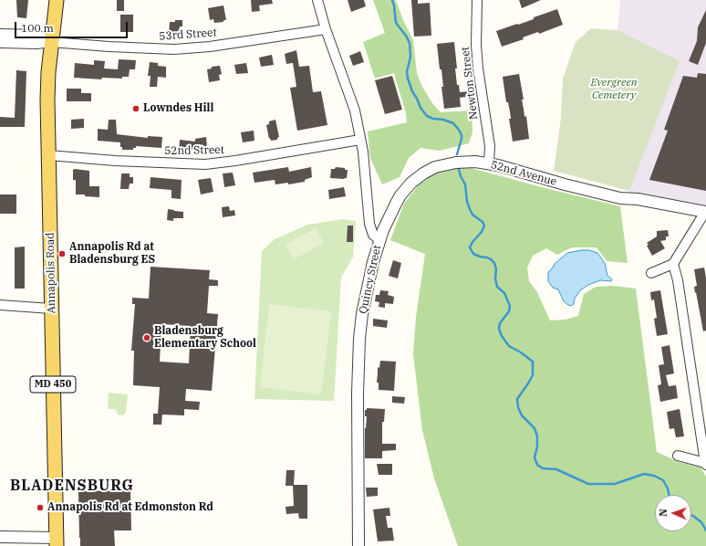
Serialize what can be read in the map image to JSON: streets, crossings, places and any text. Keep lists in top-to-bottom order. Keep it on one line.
{"streets":{"main road":["Annapolis Road","MD 450"],"street":["53rd Street","Newton Street","52nd Street","52nd Avenue","Quincy Street"]},"crossings":[["53rd Street","Annapolis Road"],["53rd Street","Quincy Street"],["Newton Street","52nd Avenue"],["52nd Street","Annapolis Road"],["52nd Street","Quincy Street"],["52nd Avenue","Quincy Street"]],"districts":["BLADENSBURG"],"parks":["Evergreen Cemetery"],"places":["Lowndes Hill","Annapolis Rd at Bladensburg ES","Bladensburg Elementary School","Annapolis Rd at Edmonston Rd"],"scale_bar":"100 m","north":"left"}
